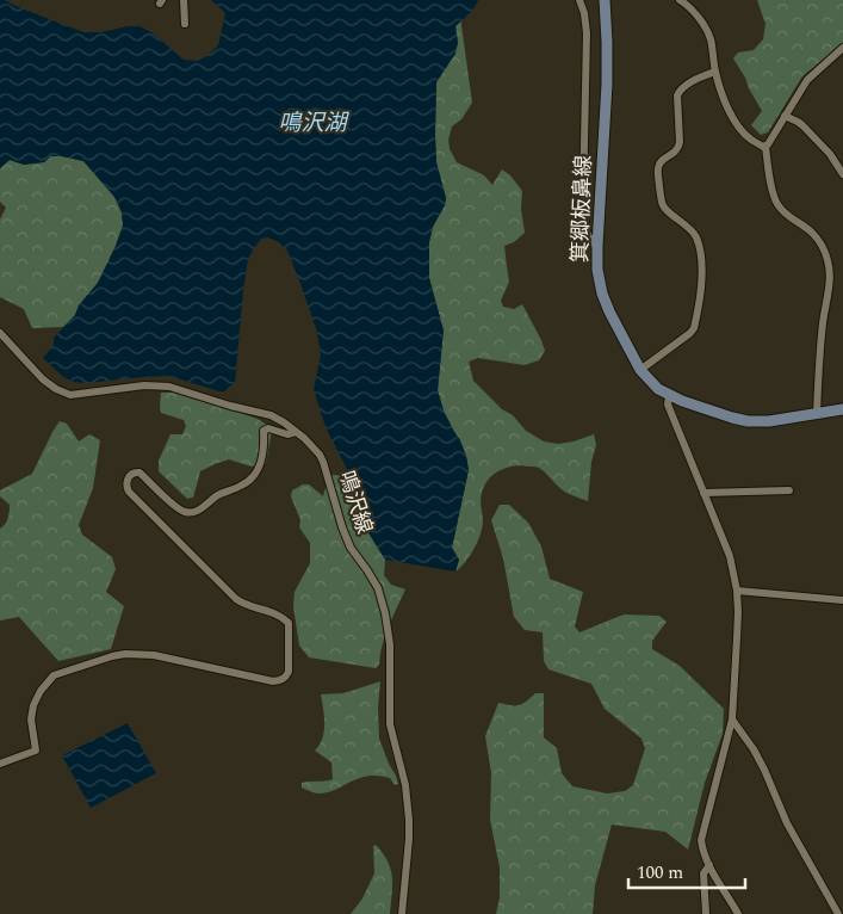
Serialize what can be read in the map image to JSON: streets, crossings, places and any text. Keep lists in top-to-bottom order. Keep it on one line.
{"streets":{"main road":["箕郷板鼻線"],"street":["鳴沢線"]},"water":["鳴沢湖"],"scale_bar":"100 m"}
